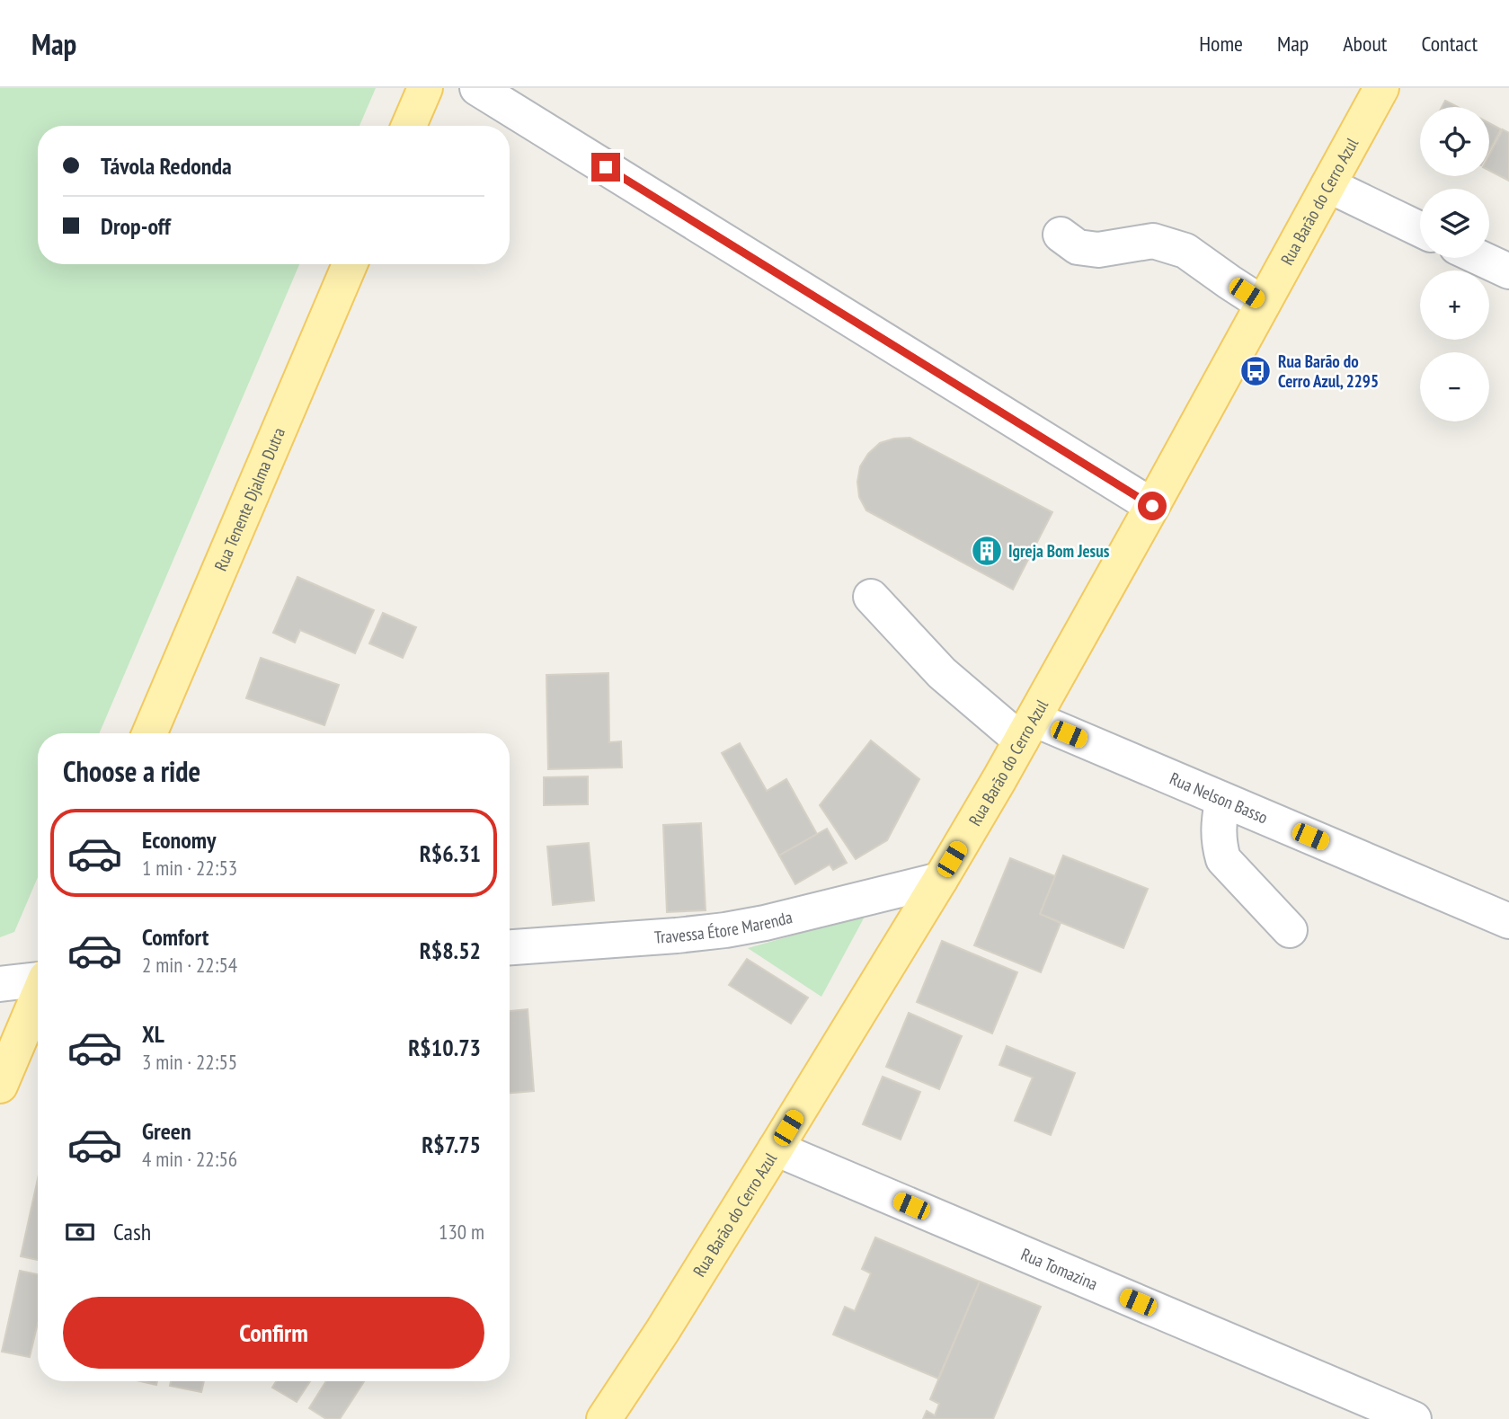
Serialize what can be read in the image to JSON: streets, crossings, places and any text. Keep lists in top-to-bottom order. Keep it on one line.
{"streets":{"main road":["Rua Barão do Cerro Azul","Rua Tenente Djalma Dutra"],"street":["Rua Nelson Basso","Travessa Étore Marenda","Rua Tomazina"]},"crossings":[["Rua Barão do Cerro Azul","Rua Nelson Basso"],["Rua Barão do Cerro Azul","Travessa Étore Marenda"],["Rua Barão do Cerro Azul","Rua Tomazina"]],"places":{"bus stop":["Rua Barão do Cerro Azul, 2295"],"building":["Igreja Bom Jesus"]},"page":{"header":"Map","nav":["Home","Map","About","Contact"],"map_buttons":["+","−"],"banner":["Távola Redonda","Drop-off"],"heading":"Choose a ride","list":[{"name":"Economy","note":"1 min · 22:53","value":"R$6.31"},{"name":"Comfort","note":"2 min · 22:54","value":"R$8.52"},{"name":"XL","note":"3 min · 22:55","value":"R$10.73"},{"name":"Green","note":"4 min · 22:56","value":"R$7.75"}],"pay":["Cash","130 m"],"buttons":"Confirm"}}
